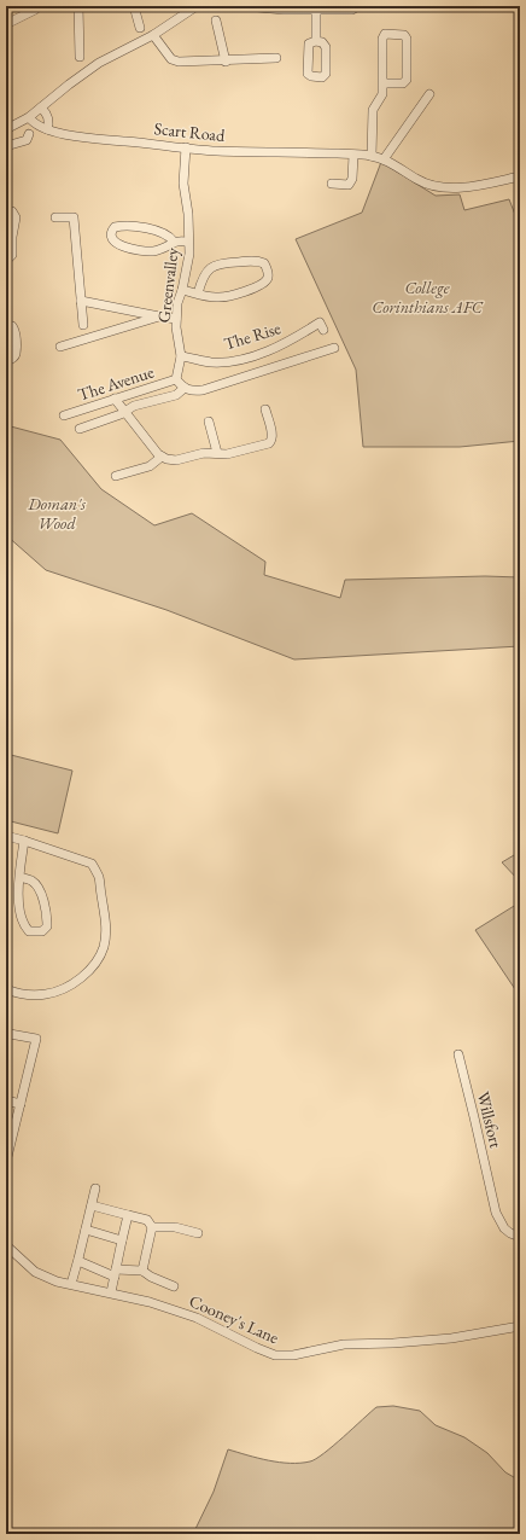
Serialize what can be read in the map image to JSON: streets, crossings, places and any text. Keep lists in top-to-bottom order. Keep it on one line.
{"streets":{"street":["Scart Road","Greenvalley","The Rise","The Avenue","Willsfort","Cooney's Lane"]},"crossings":[["Scart Road","Greenvalley"],["Greenvalley","The Rise"],["Greenvalley","The Avenue"]],"parks":["College Corinthians AFC","Doman's Wood"]}
